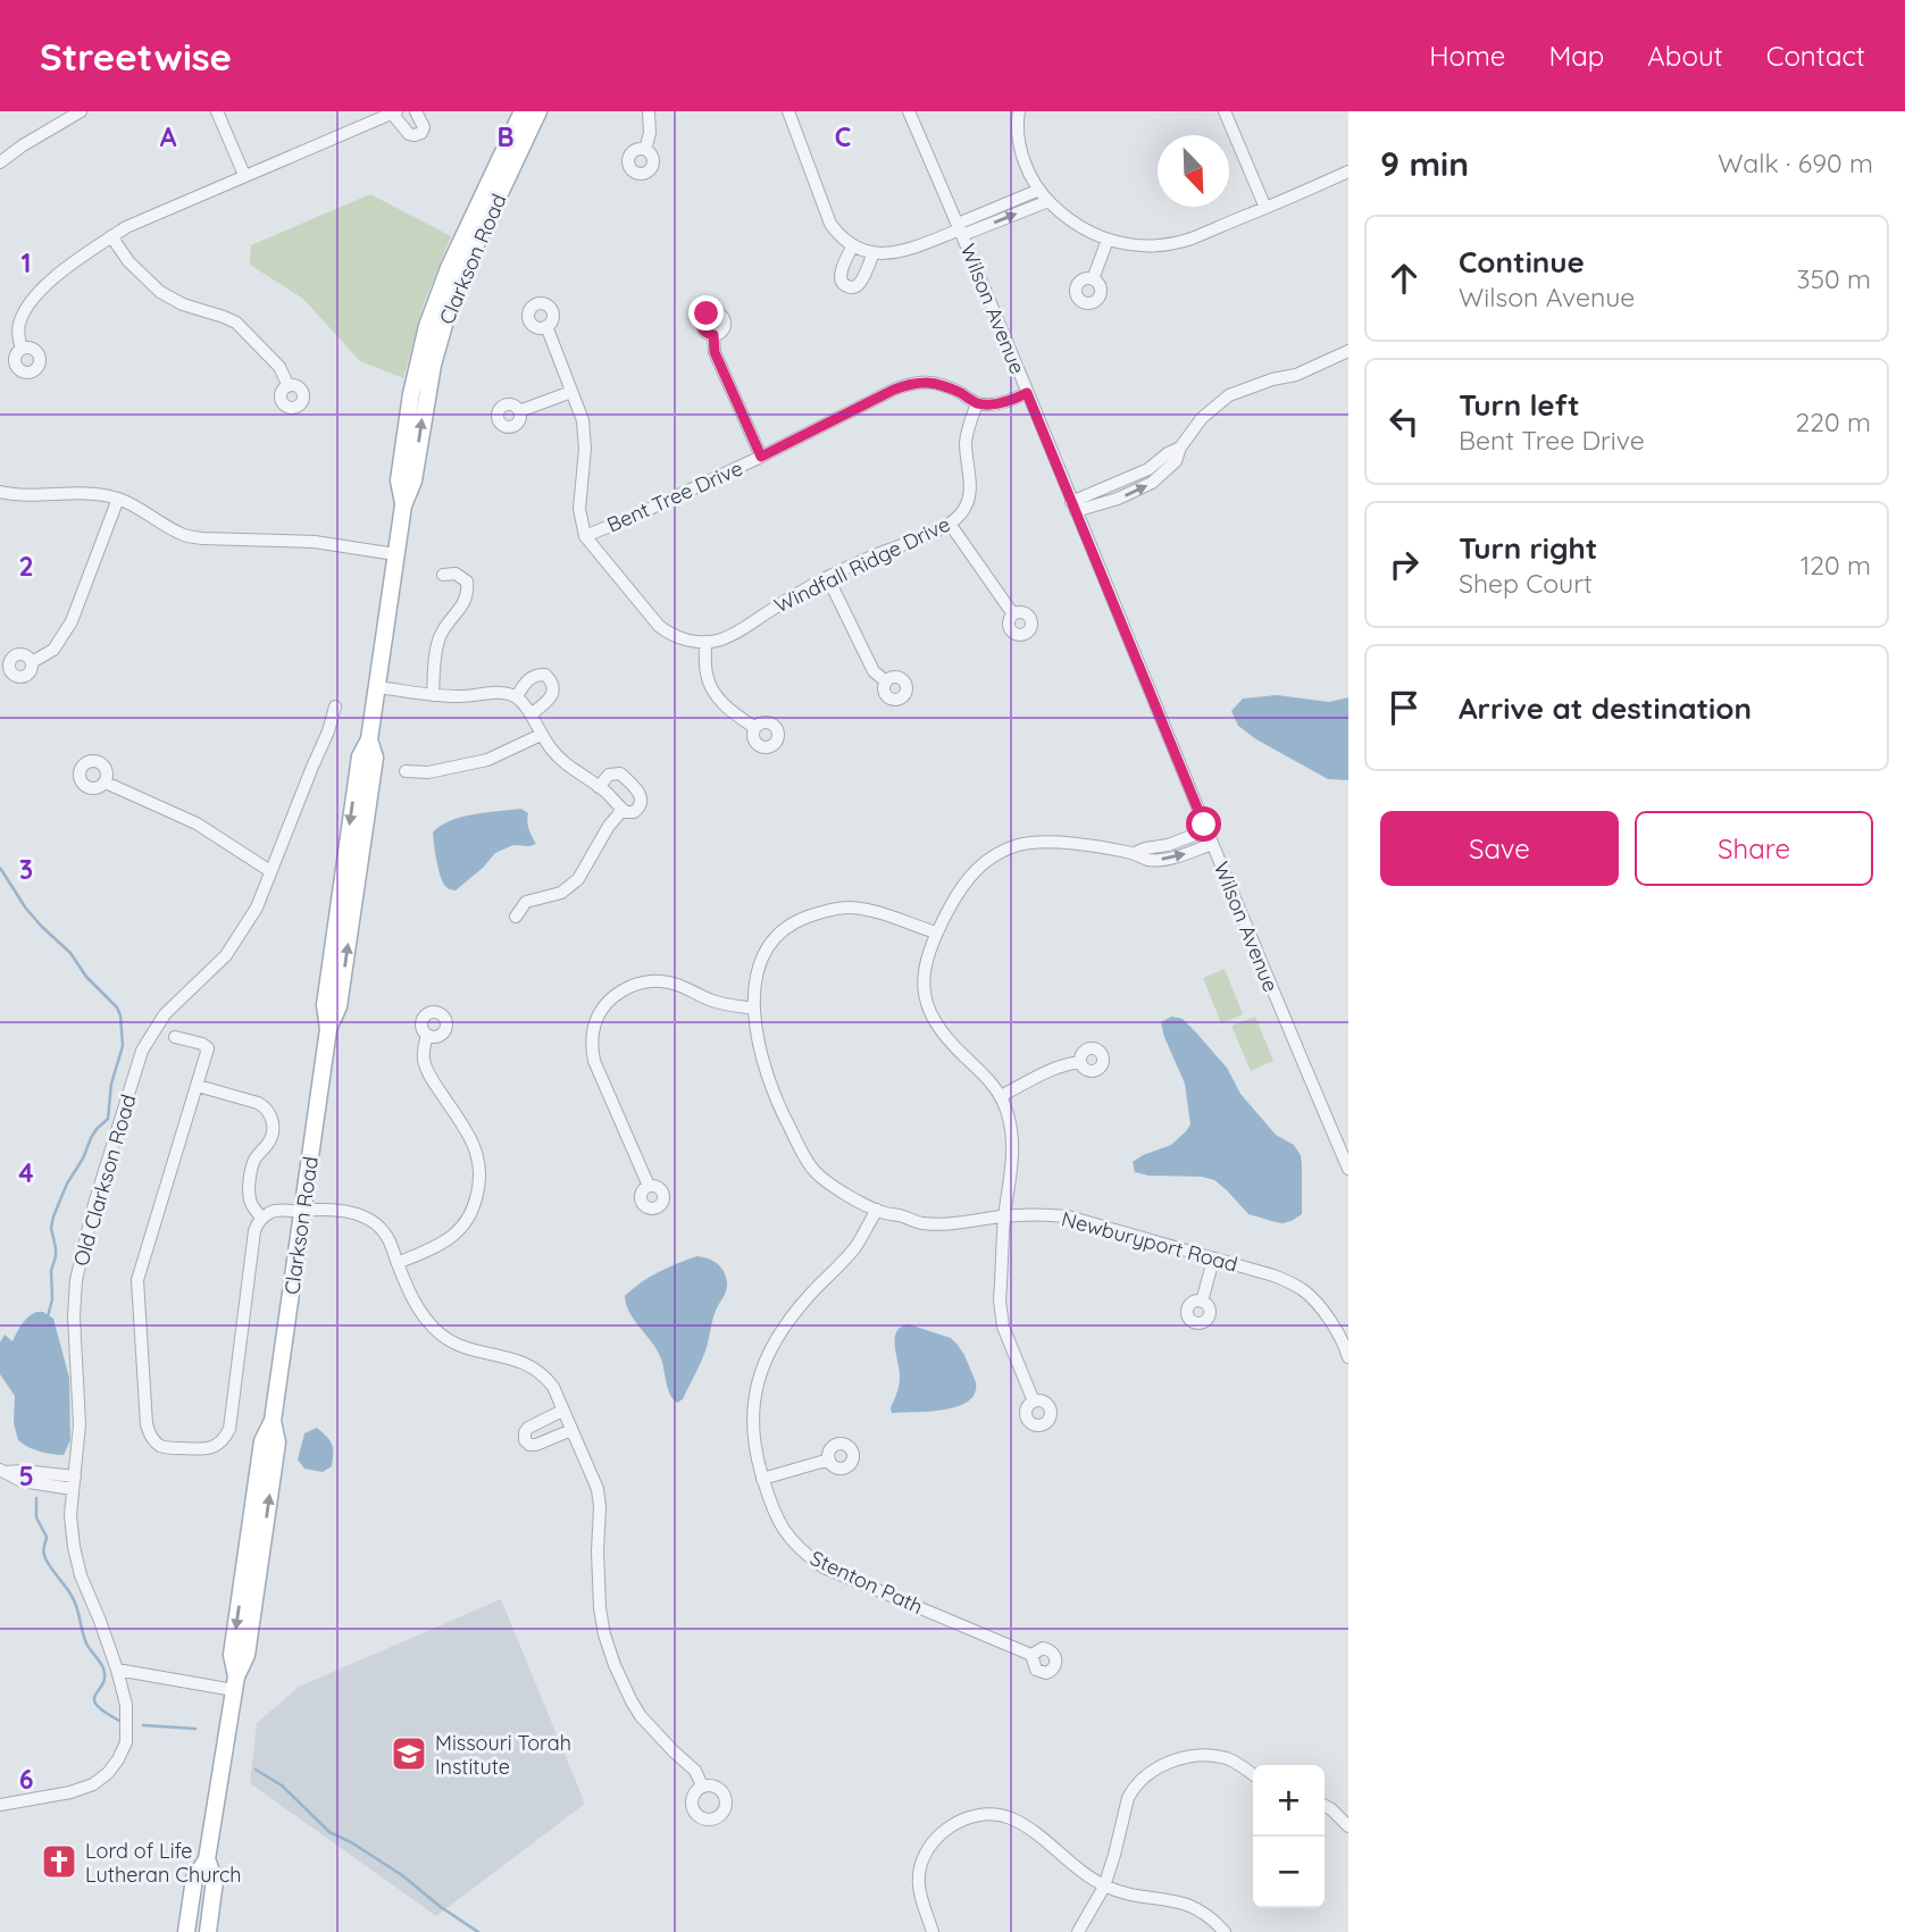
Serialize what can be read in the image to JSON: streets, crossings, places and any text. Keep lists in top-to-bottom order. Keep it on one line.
{"streets":{"main road":["Clarkson Road"],"street":["Wilson Avenue","Bent Tree Drive","Windfall Ridge Drive","Old Clarkson Road","Newburyport Road","Stenton Path"]},"crossings":[["Bent Tree Drive","Windfall Ridge Drive"],["Newburyport Road","Stenton Path"]],"places":{"school or university":["Missouri Torah Institute"],"church":["Lord of Life Lutheran Church"]},"north":"bottom right","page":{"header":"Streetwise","nav":["Home","Map","About","Contact"],"heading":["9 min","Walk · 690 m"],"list":[["Continue","Wilson Avenue","350 m"],["Turn left","Bent Tree Drive","220 m"],["Turn right","Shep Court","120 m"],"Arrive at destination"],"buttons":["Save","Share"],"map_buttons":["+","−"]},"grid":{"columns":["A","B","C"],"rows":["1","2","3","4","5","6"]}}
